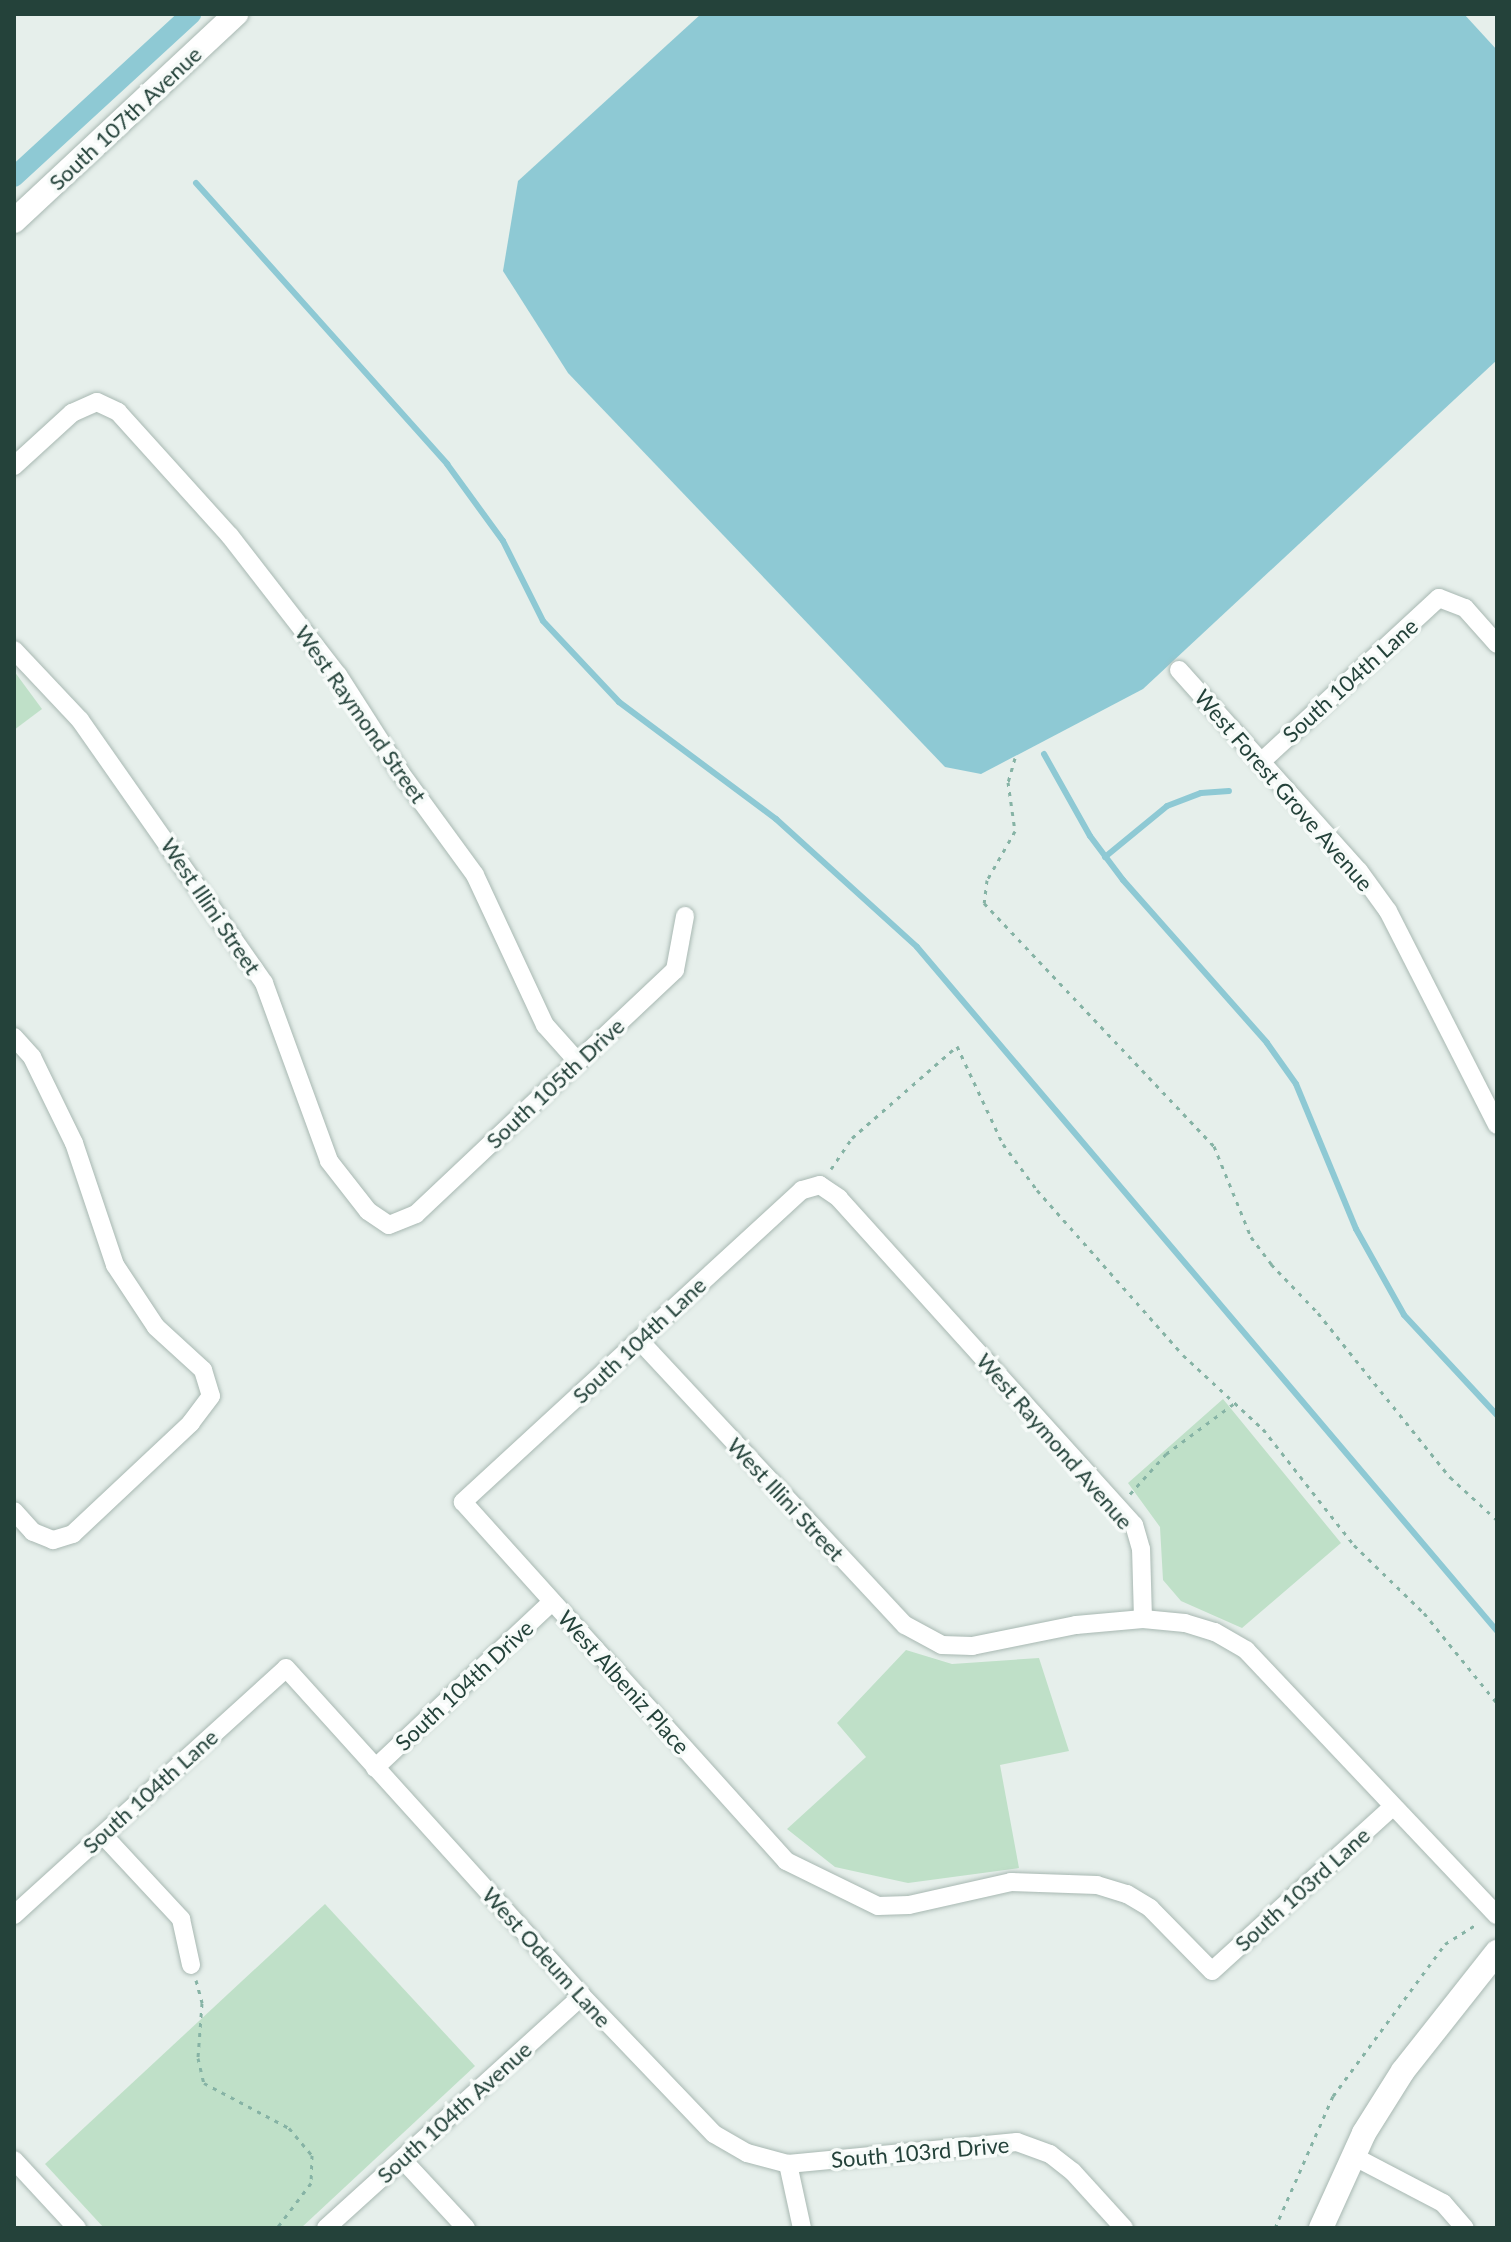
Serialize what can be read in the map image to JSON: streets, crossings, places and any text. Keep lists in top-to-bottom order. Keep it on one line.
{"streets":{"street":["South 107th Avenue","South 104th Lane","West Raymond Street","West Forest Grove Avenue","West Illini Street","South 105th Drive","West Raymond Avenue","West Albeniz Place","South 104th Drive","South 103rd Lane","West Odeum Lane","South 104th Avenue","South 103rd Drive"]},"crossings":[["South 104th Lane","West Forest Grove Avenue"],["South 104th Lane","West Illini Street"],["South 104th Lane","West Raymond Avenue"],["South 104th Lane","West Albeniz Place"],["South 104th Lane","West Odeum Lane"],["West Raymond Street","South 105th Drive"],["West Illini Street","South 105th Drive"],["West Illini Street","West Raymond Avenue"],["West Albeniz Place","South 104th Drive"],["West Albeniz Place","South 103rd Lane"],["South 104th Drive","West Odeum Lane"],["West Odeum Lane","South 104th Avenue"],["West Odeum Lane","South 103rd Drive"]]}
